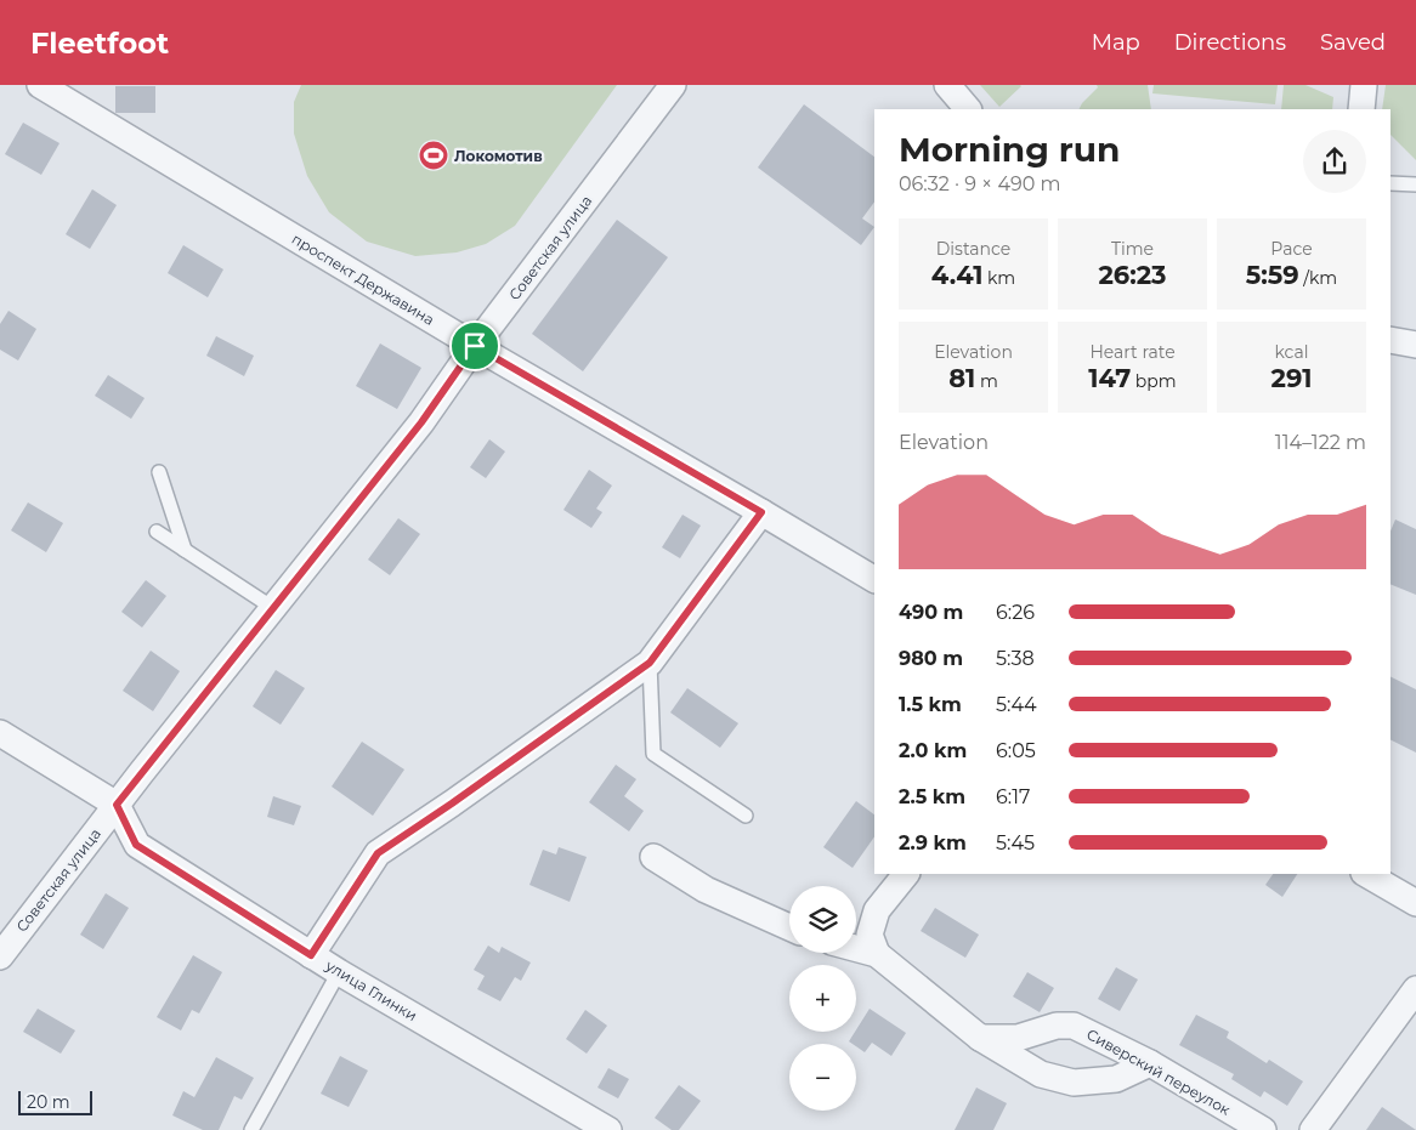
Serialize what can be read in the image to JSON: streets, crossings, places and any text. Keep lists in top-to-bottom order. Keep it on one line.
{"streets":{"street":["Советская улица","проспект Державина","улица Глинки","Сиверский переулок"]},"crossings":[["Советская улица","проспект Державина"],["Советская улица","улица Глинки"]],"places":{"sports":["Локомотив"]},"scale_bar":"20 m","page":{"header":"Fleetfoot","nav":["Map","Directions","Saved"],"heading":["Morning run","06:32 · 9 × 490 m"],"stats":[["Distance","4.41 km"],["Time","26:23"],["Pace","5:59 /km"],["Elevation","81 m"],["Heart rate","147 bpm"],["kcal","291"]],"chart":["Elevation","114–122 m"],"list":[{"name":"490 m","note":"6:26"},{"name":"980 m","note":"5:38"},{"name":"1.5 km","note":"5:44"},{"name":"2.0 km","note":"6:05"},{"name":"2.5 km","note":"6:17"},{"name":"2.9 km","note":"5:45"}],"map_buttons":["+","−"],"scale":"20 m"}}
